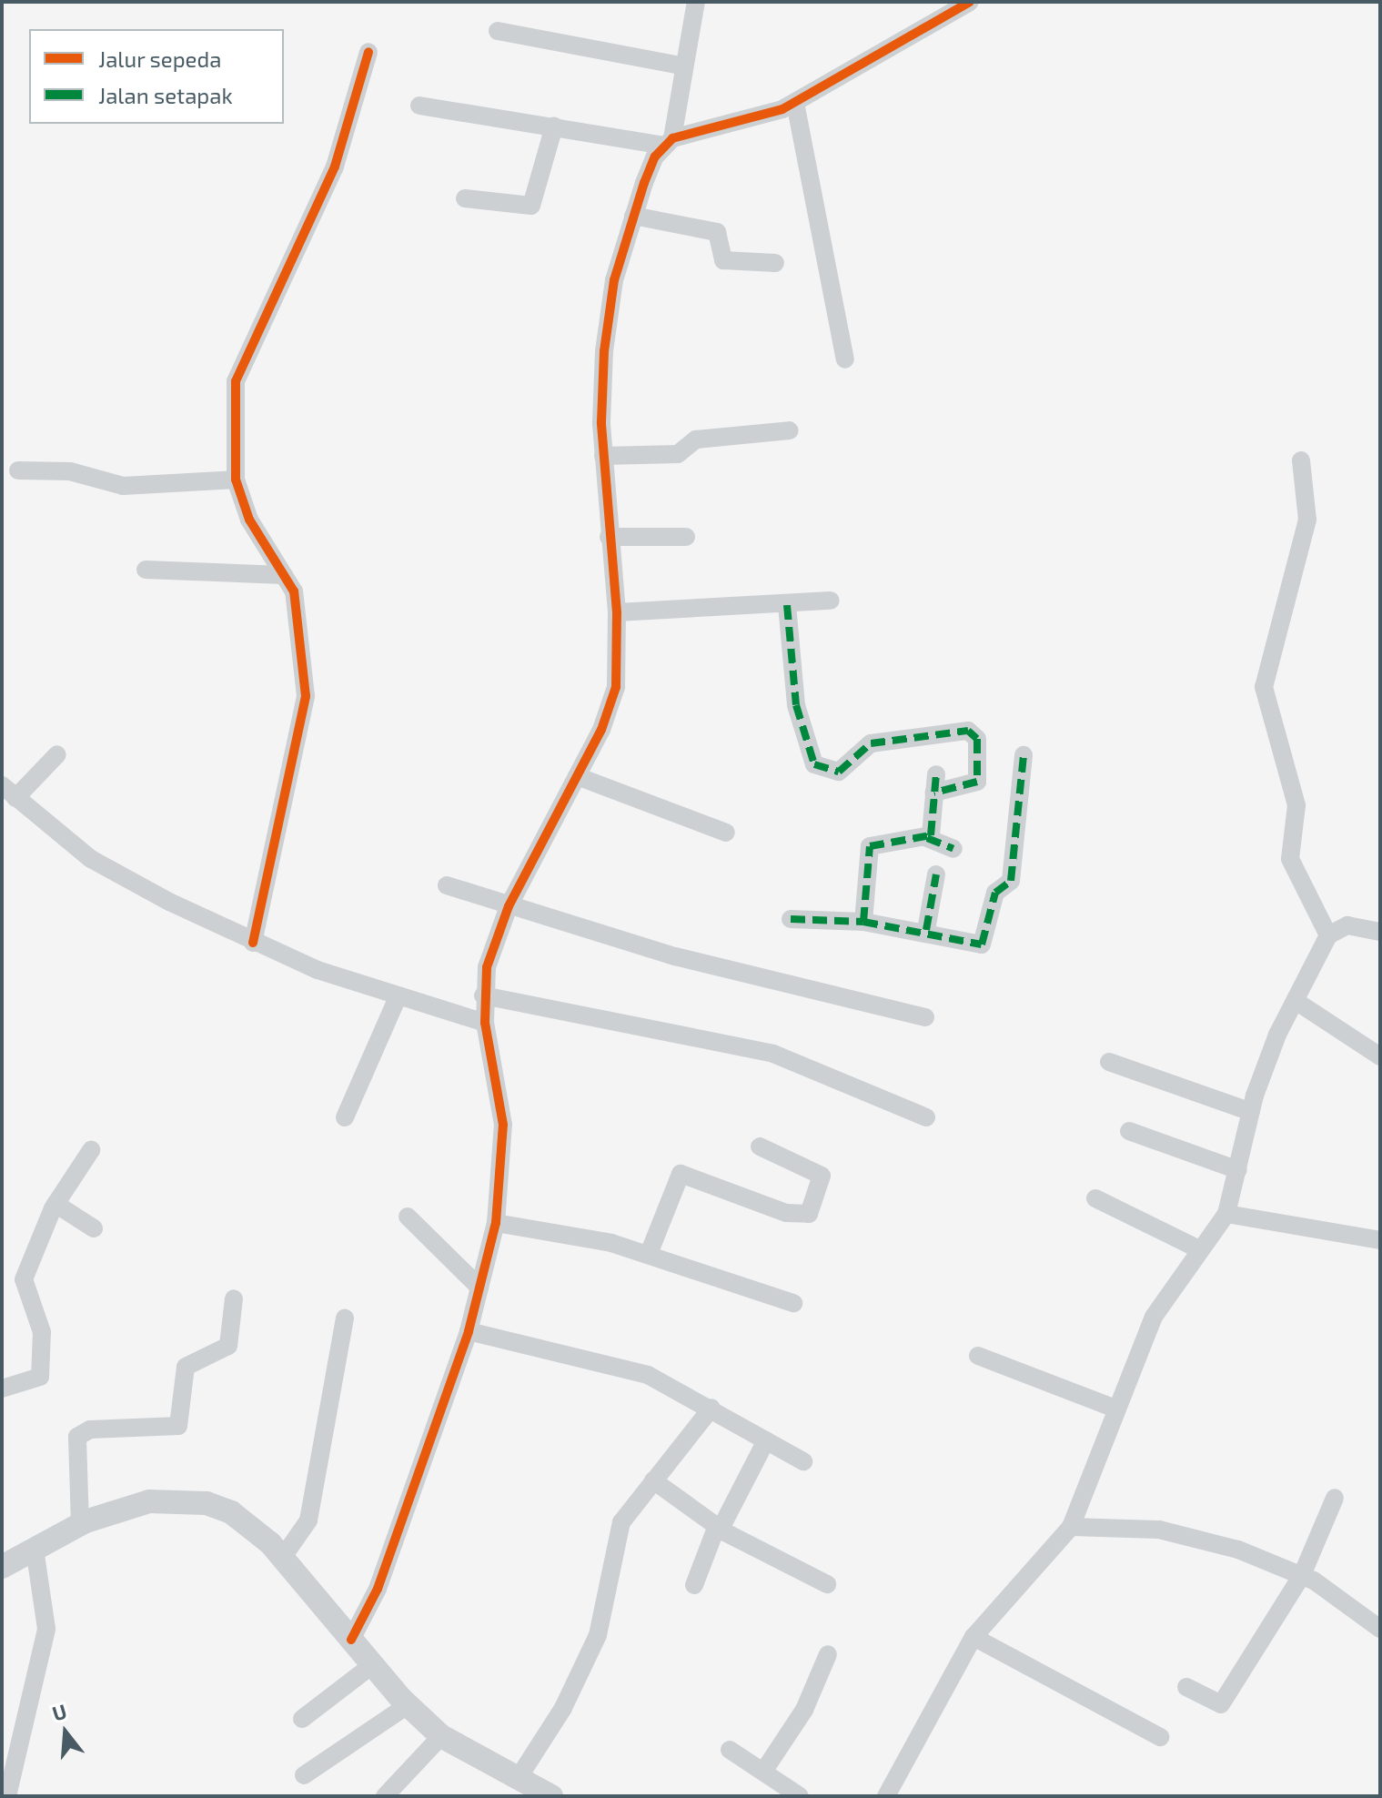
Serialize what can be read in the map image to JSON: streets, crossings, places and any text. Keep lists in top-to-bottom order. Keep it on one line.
{"legend":["Jalur sepeda","Jalan setapak"],"north":"top"}
